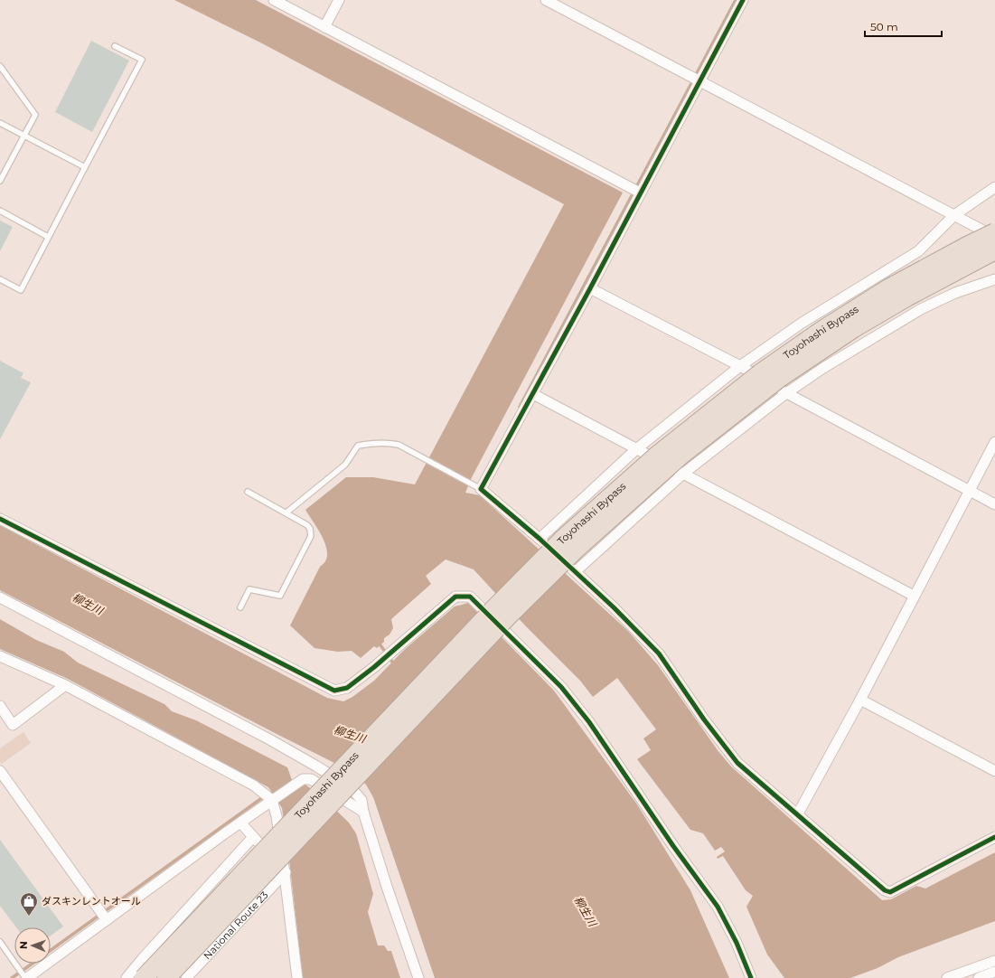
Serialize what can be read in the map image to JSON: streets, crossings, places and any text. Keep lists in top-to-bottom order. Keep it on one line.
{"streets":{"highway":["Toyohashi Bypass"],"street":["National Route 23"]},"water":["柳生川"],"places":{"shop":["ダスキンレントオール"]},"scale_bar":"50 m","north":"left"}
